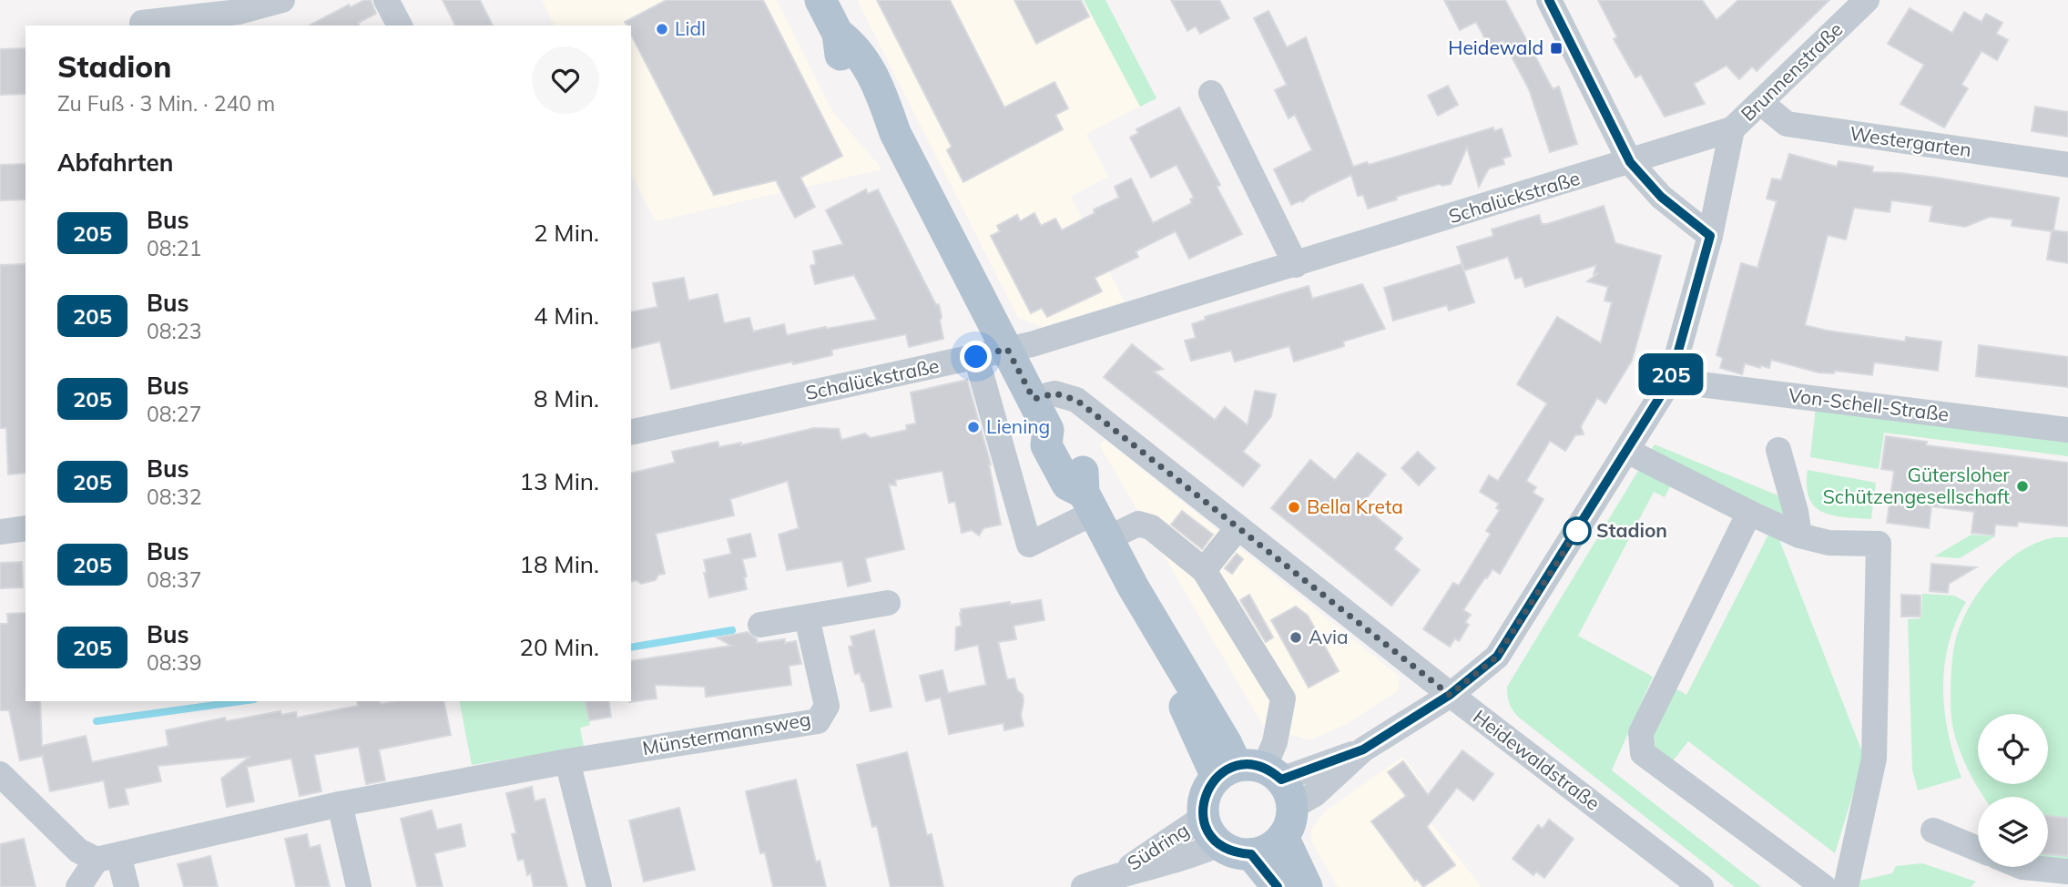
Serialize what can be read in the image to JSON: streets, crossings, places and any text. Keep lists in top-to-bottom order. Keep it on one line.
{"streets":{"street":["Brunnenstraße","Westergarten","Schalückstraße","Von-Schell-Straße","Münstermannsweg","Heidewaldstraße","Südring"]},"crossings":[["Brunnenstraße","Westergarten"],["Brunnenstraße","Schalückstraße"],["Brunnenstraße","Von-Schell-Straße"],["Brunnenstraße","Heidewaldstraße"],["Brunnenstraße","Südring"]],"places":{"other":["Lidl","Liening","Gütersloher Schützengesellschaft","Bella Kreta","Stadion","Avia"],"transit":["Heidewald"]},"lines":["bus line 205"],"page":{"on_map":"205","heading":[["Stadion","Zu Fuß · 3 Min. · 240 m"],"Abfahrten"],"list":[{"mark":"205","name":"Bus","note":"08:21","value":"2 Min."},{"mark":"205","name":"Bus","note":"08:23","value":"4 Min."},{"mark":"205","name":"Bus","note":"08:27","value":"8 Min."},{"mark":"205","name":"Bus","note":"08:32","value":"13 Min."},{"mark":"205","name":"Bus","note":"08:37","value":"18 Min."},{"mark":"205","name":"Bus","note":"08:39","value":"20 Min."}]}}
